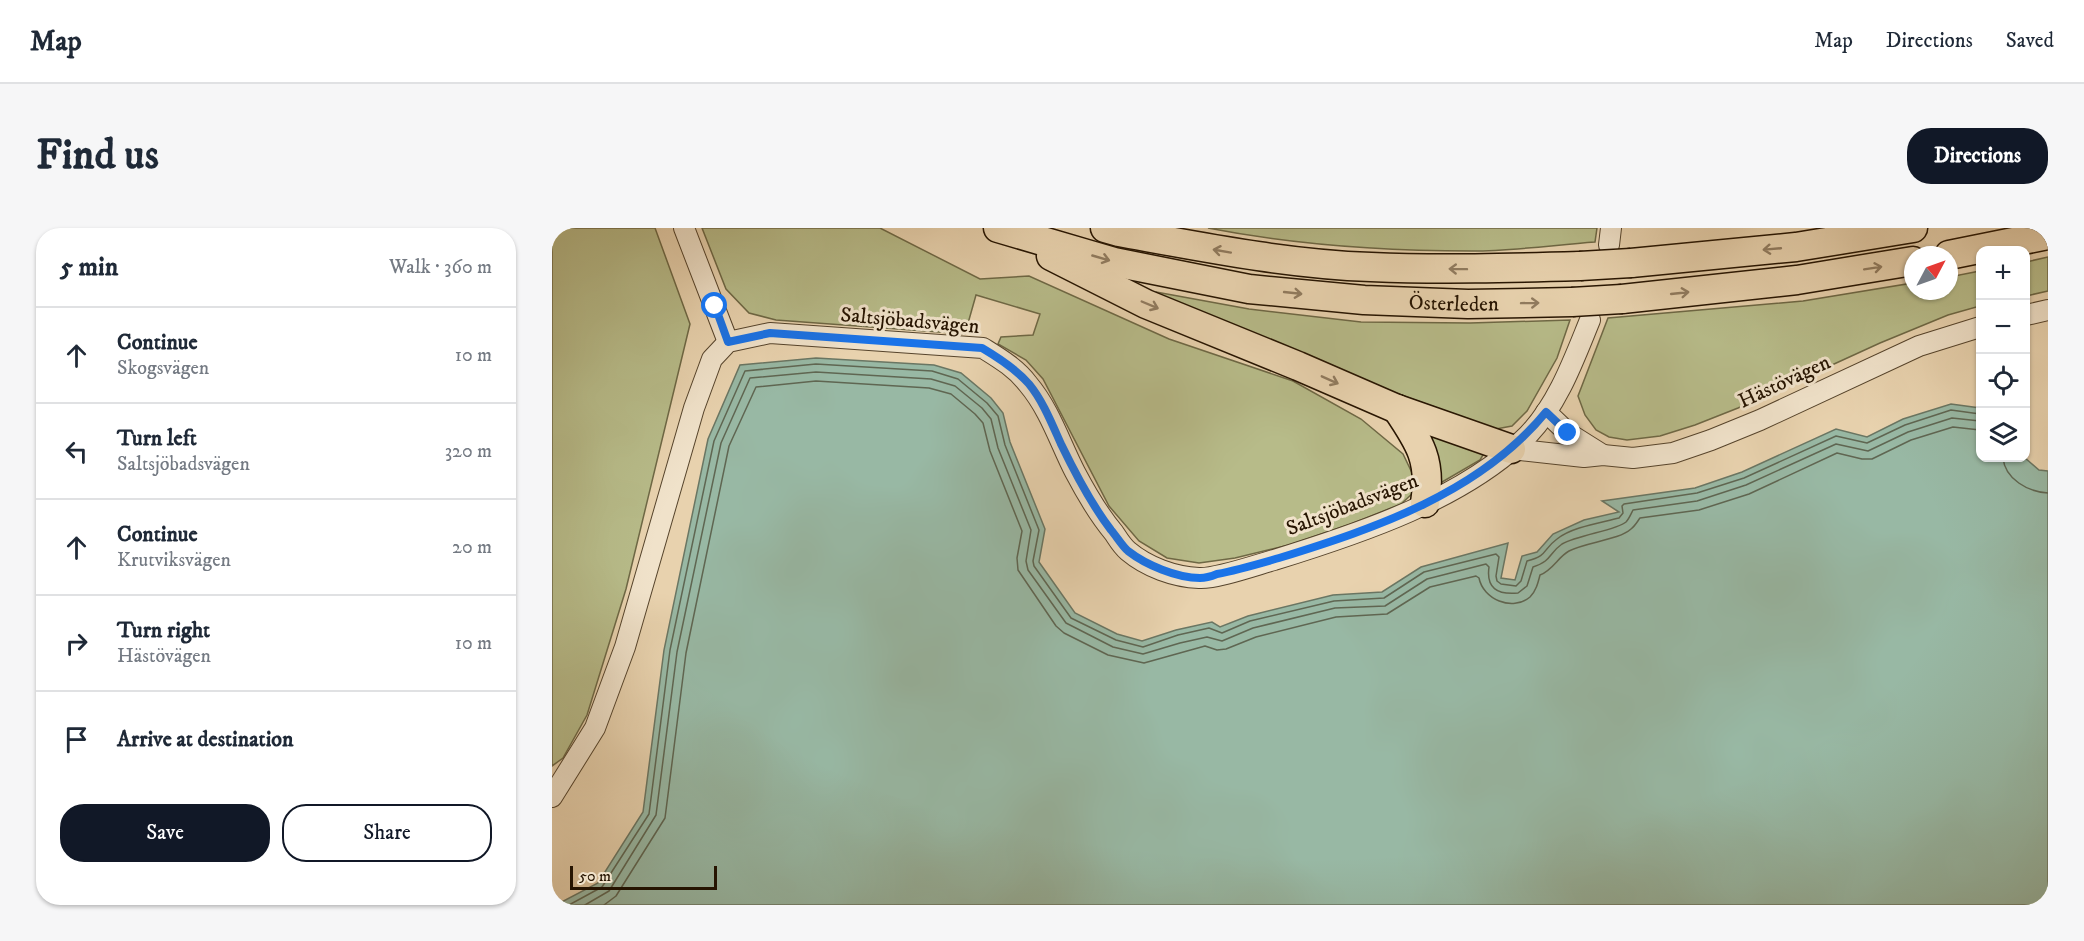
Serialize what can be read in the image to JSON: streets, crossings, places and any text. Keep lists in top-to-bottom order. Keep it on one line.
{"streets":{"highway":["Österleden"],"street":["Saltsjöbadsvägen","Hästövägen"]},"crossings":[["Österleden","Saltsjöbadsvägen"],["Saltsjöbadsvägen","Hästövägen"]],"scale_bar":"50 m","north":"top right","page":{"header":"Map","nav":["Map","Directions","Saved"],"buttons":["Directions",["Save","Share"]],"title":"Find us","heading":["5 min","Walk · 360 m"],"map_buttons":["+","−"],"list":[["Continue","Skogsvägen","10 m"],["Turn left","Saltsjöbadsvägen","320 m"],["Continue","Krutviksvägen","20 m"],["Turn right","Hästövägen","10 m"],"Arrive at destination"],"scale":"50 m"}}
